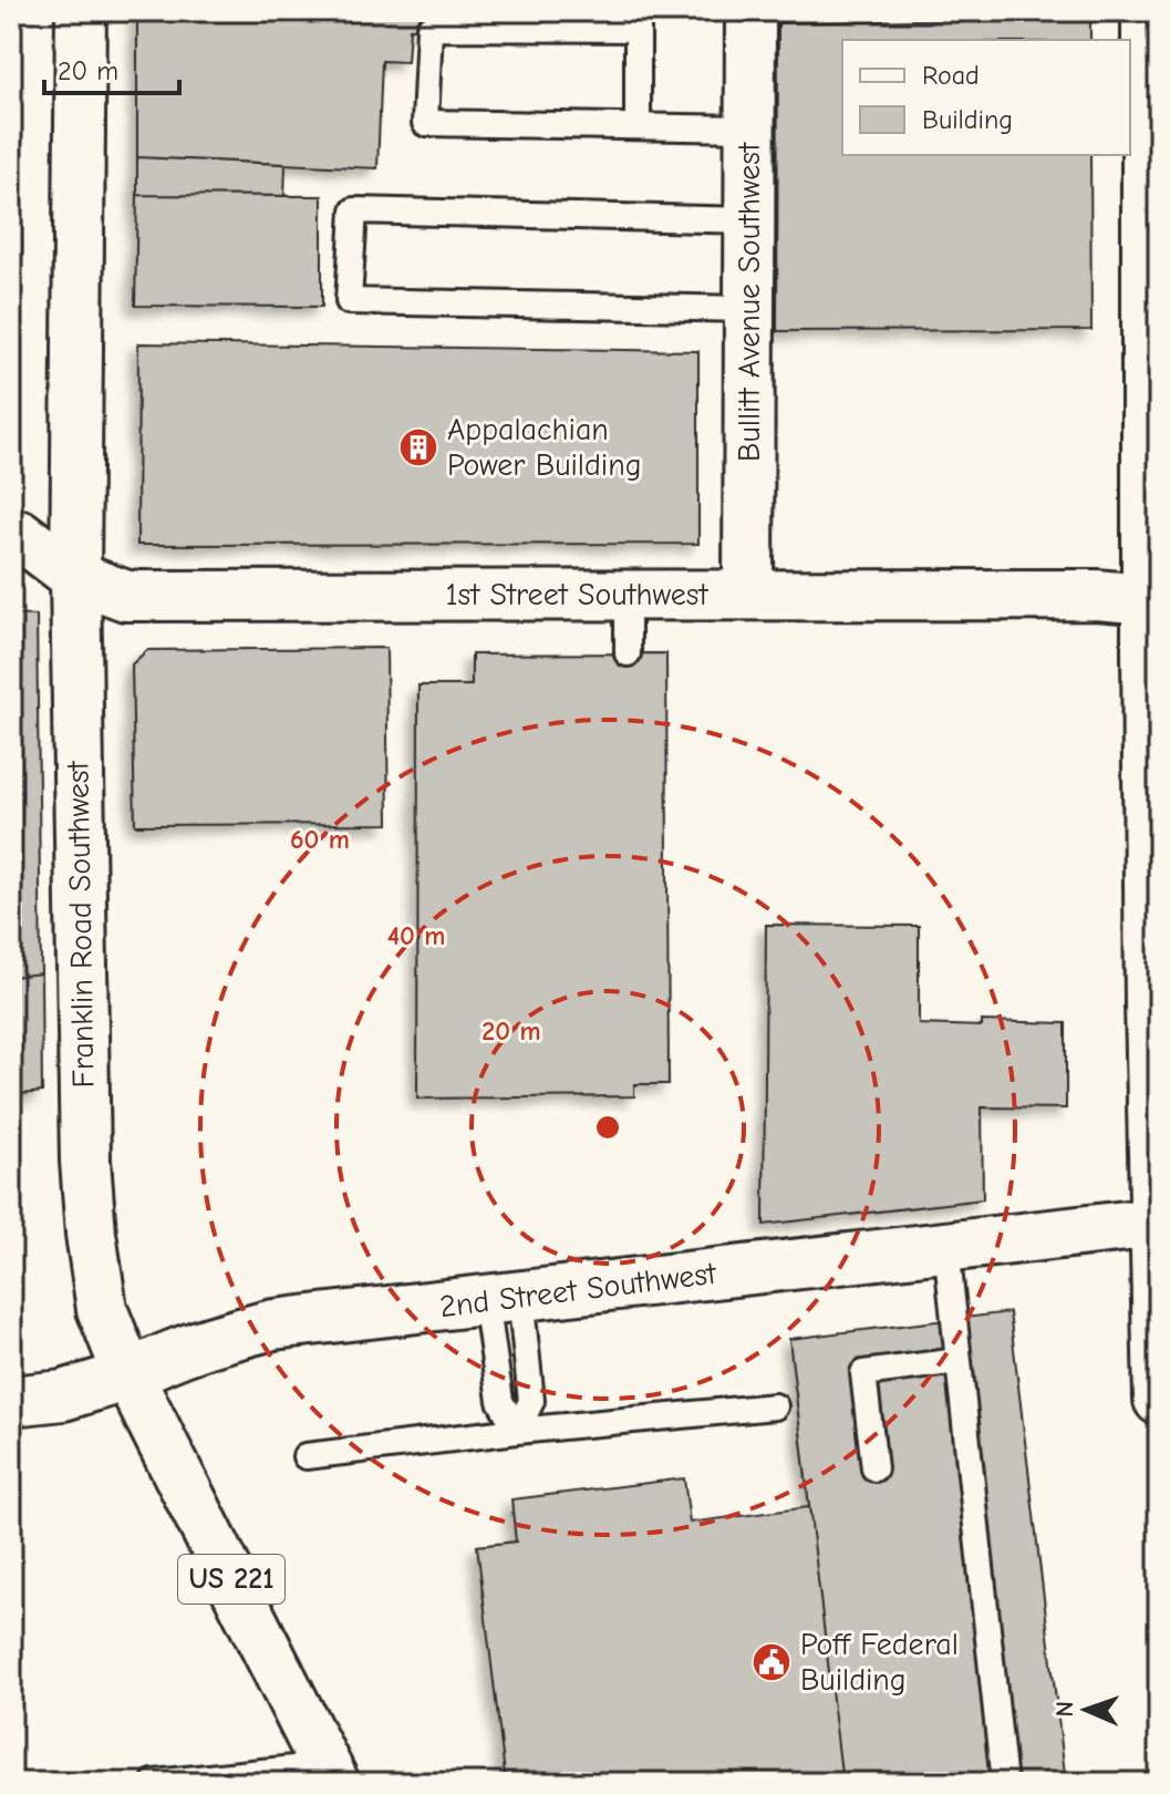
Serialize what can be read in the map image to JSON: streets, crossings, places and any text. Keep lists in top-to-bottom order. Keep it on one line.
{"streets":{"street":["Bullitt Avenue Southwest","1st Street Southwest","Franklin Road Southwest","2nd Street Southwest","US 221"]},"crossings":[["Bullitt Avenue Southwest","1st Street Southwest"],["1st Street Southwest","Franklin Road Southwest"],["Franklin Road Southwest","2nd Street Southwest"]],"places":{"building":["Appalachian Power Building"],"public building":["Poff Federal Building"]},"legend":["Road","Building"],"scale_bar":"20 m","north":"left","rings":["60 m","40 m","20 m"]}
